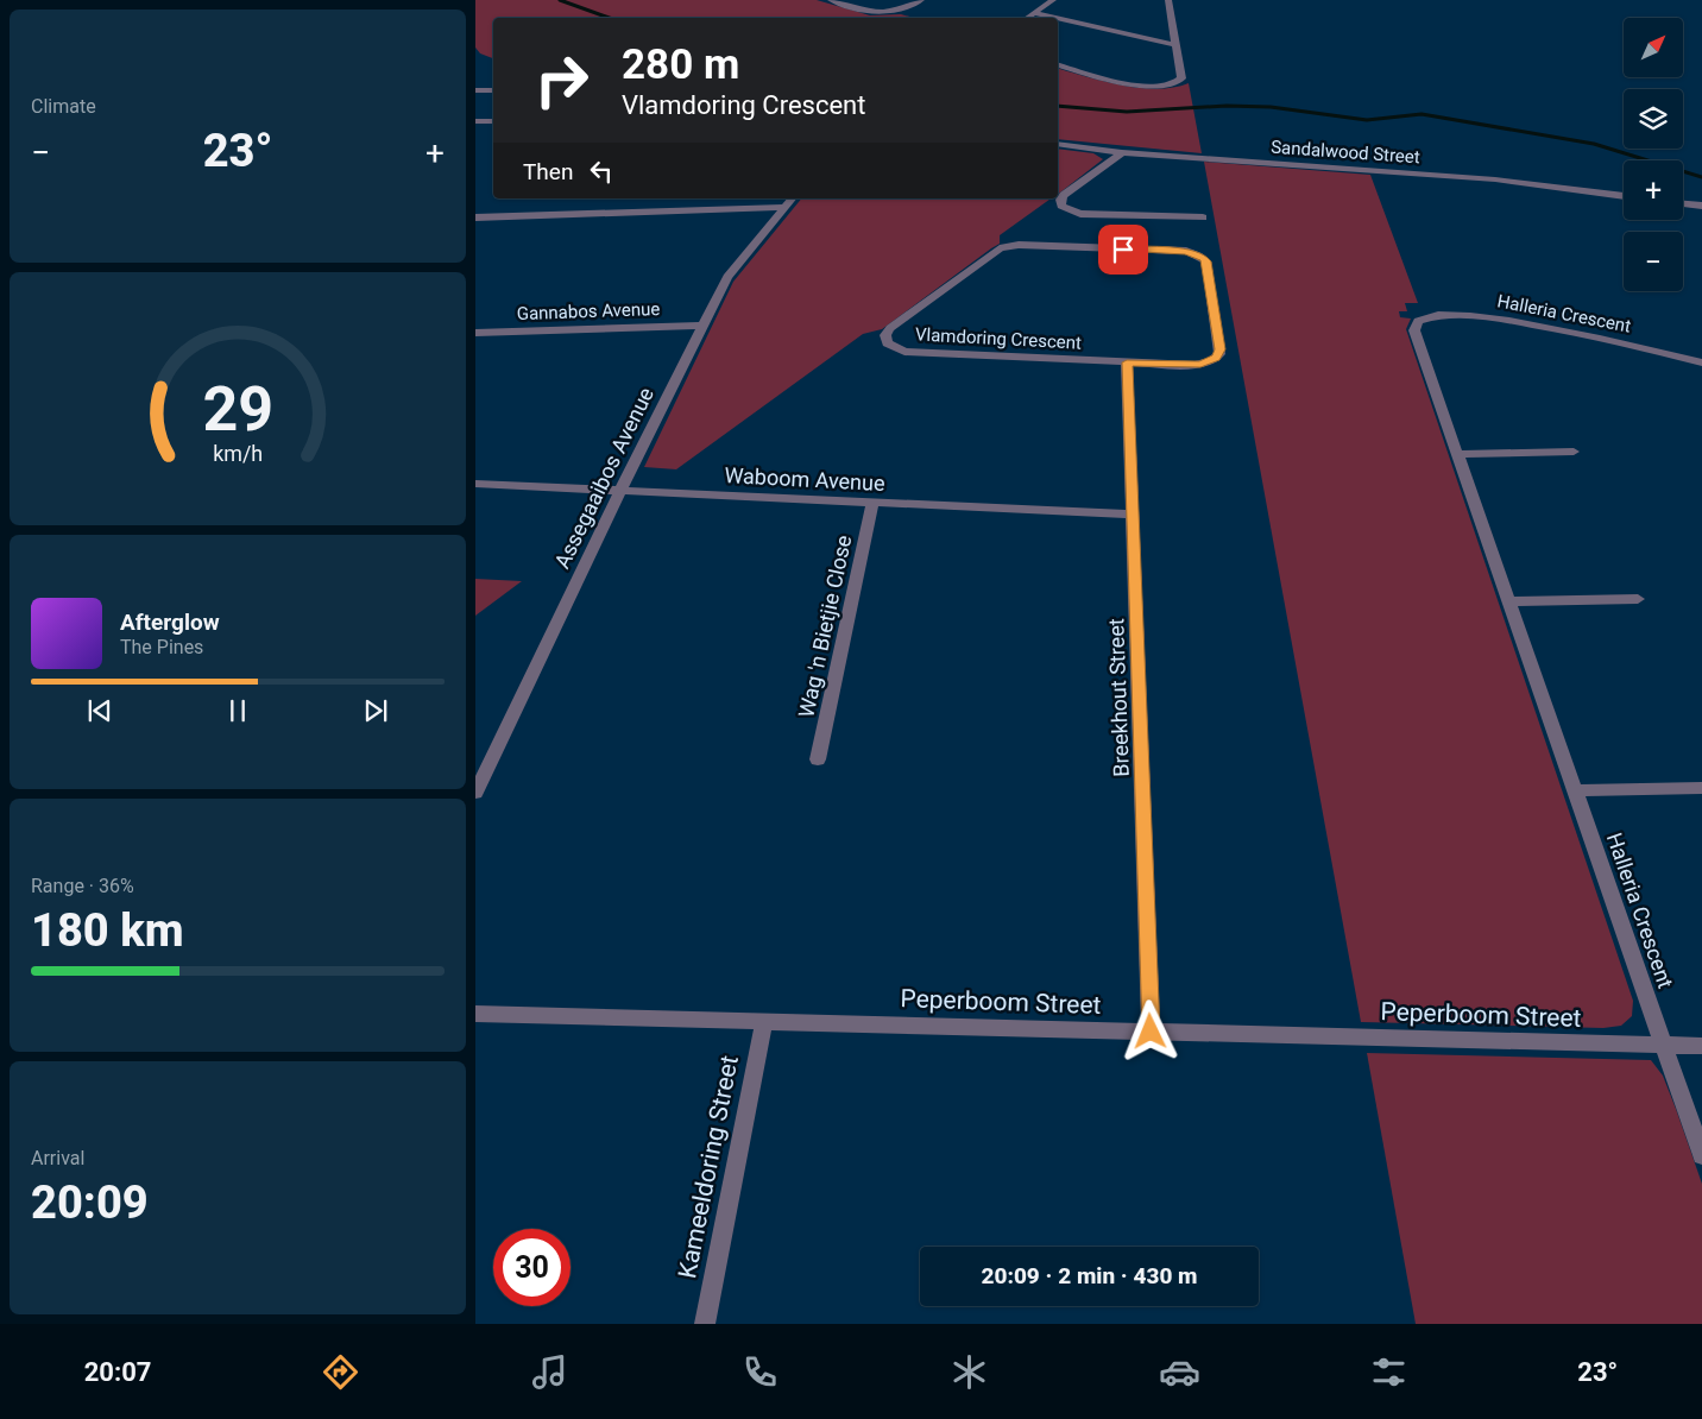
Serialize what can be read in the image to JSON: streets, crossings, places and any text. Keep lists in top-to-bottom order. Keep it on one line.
{"streets":{"street":["Sandalwood Street","Gannabos Avenue","Halleria Crescent","Vlamdoring Crescent","Assegaaibos Avenue","Waboom Avenue","Wag 'n Bietjie Close","Breekhout Street","Peperboom Street","Kameeldoring Street"]},"crossings":[["Gannabos Avenue","Assegaaibos Avenue"],["Halleria Crescent","Peperboom Street"],["Vlamdoring Crescent","Breekhout Street"],["Assegaaibos Avenue","Waboom Avenue"],["Waboom Avenue","Wag 'n Bietjie Close"],["Waboom Avenue","Breekhout Street"],["Breekhout Street","Peperboom Street"],["Peperboom Street","Kameeldoring Street"]],"north":"top right","page":{"tile":["Climate",["Range · 36%","180 km"],["Arrival","20:09"]],"map_buttons":["+","−"],"turn":["280 m","Vlamdoring Crescent"],"heat":["−","23°","+"],"then":"Then","song":["Afterglow","The Pines"],"limit":"30","trip":"20:09 · 2 min · 430 m","tabs":["20:07","23°"],"gauge":["29","km/h"]}}
